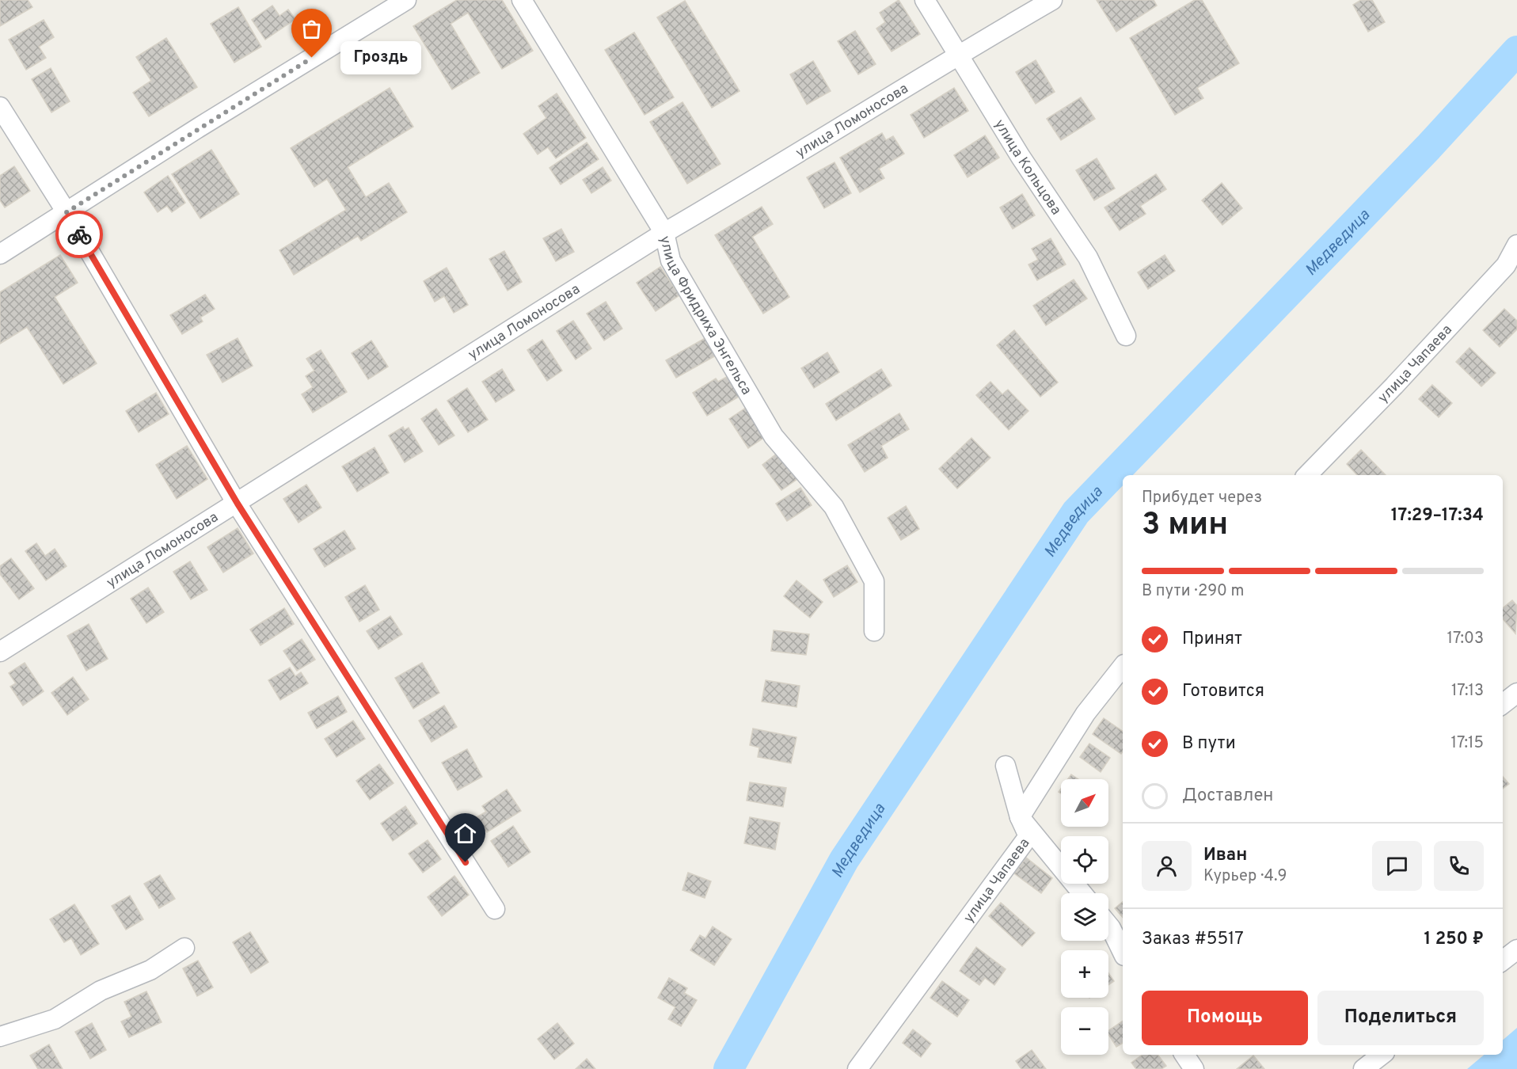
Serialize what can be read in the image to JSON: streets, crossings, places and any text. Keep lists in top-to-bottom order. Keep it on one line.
{"streets":{"street":["улица Ломоносова","улица Кольцова","улица Фридриха Энгельса","улица Чапаева"]},"crossings":[["улица Ломоносова","улица Кольцова"],["улица Ломоносова","улица Фридриха Энгельса"]],"water":["Медведица"],"places":["Гроздь"],"north":"top right","page":{"bubble":"Гроздь","heading":["3 мин","Прибудет через","17:29–17:34"],"panel":["Иван","Курьер · 4.9","Заказ #5517","1 250 ₽"],"bar":"В пути · 290 m","list":[["Принят","17:03"],["Готовится","17:13"],["В пути","17:15"],"Доставлен"],"map_buttons":["+","−"],"buttons":["Помощь","Поделиться"]}}
